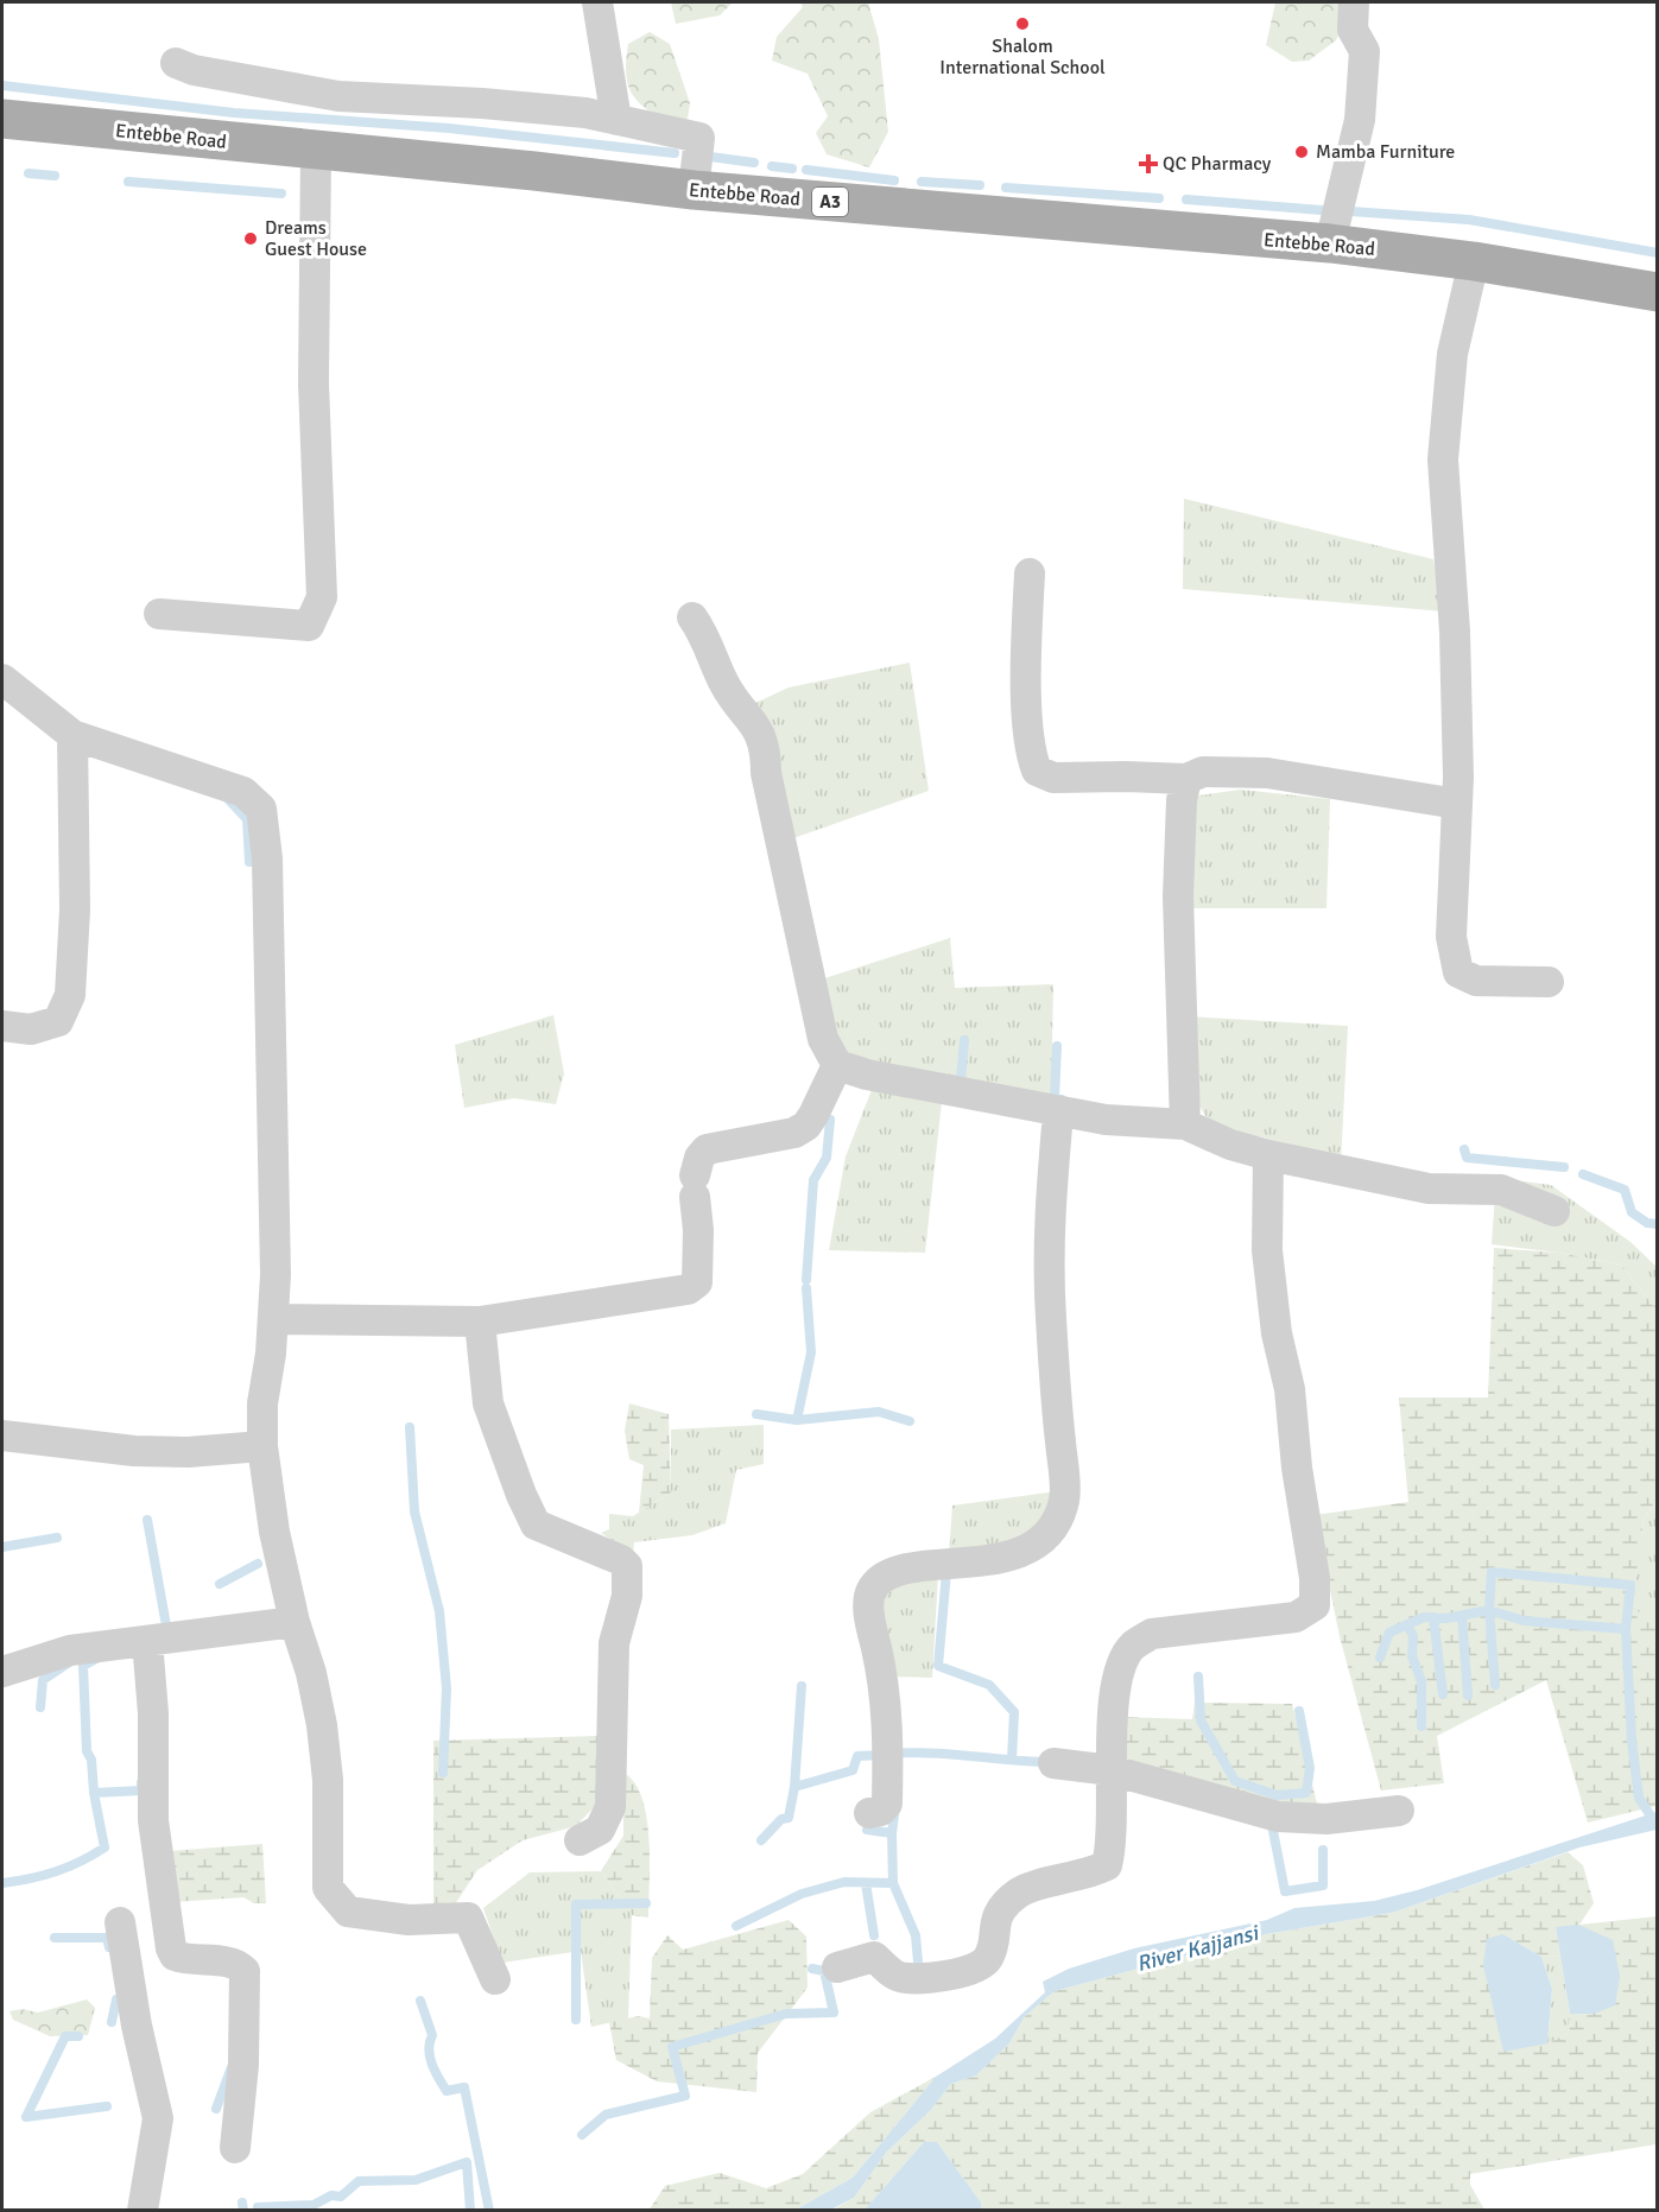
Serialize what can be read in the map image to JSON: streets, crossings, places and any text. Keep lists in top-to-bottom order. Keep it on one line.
{"streets":{"main road":["Entebbe Road","A3"]},"water":["River Kajjansi"],"places":{"other":["Shalom International School","Mamba Furniture","Dreams Guest House"],"health":["QC Pharmacy"]}}
